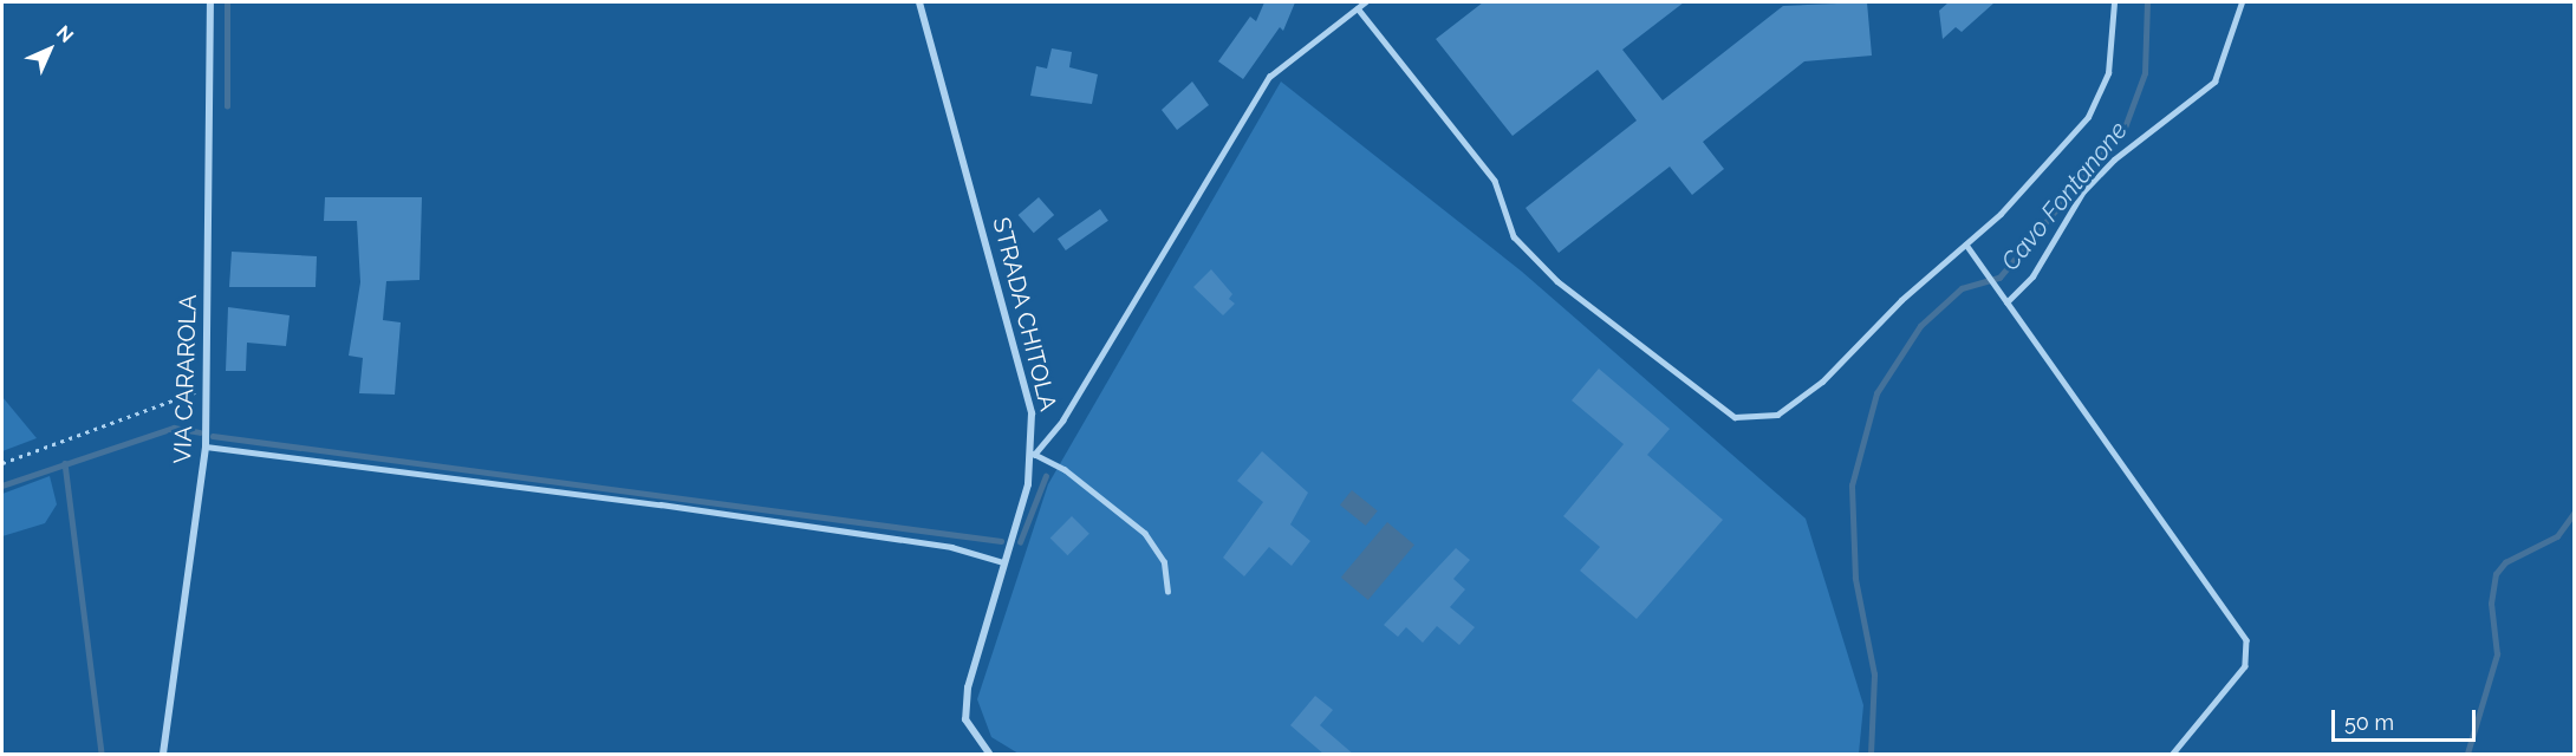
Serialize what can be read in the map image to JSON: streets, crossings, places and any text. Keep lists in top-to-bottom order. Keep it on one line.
{"streets":{"street":["STRADA CHITOLA","VIA CARAROLA"]},"water":["Cavo Fontanone"],"scale_bar":"50 m","north":"top right"}
